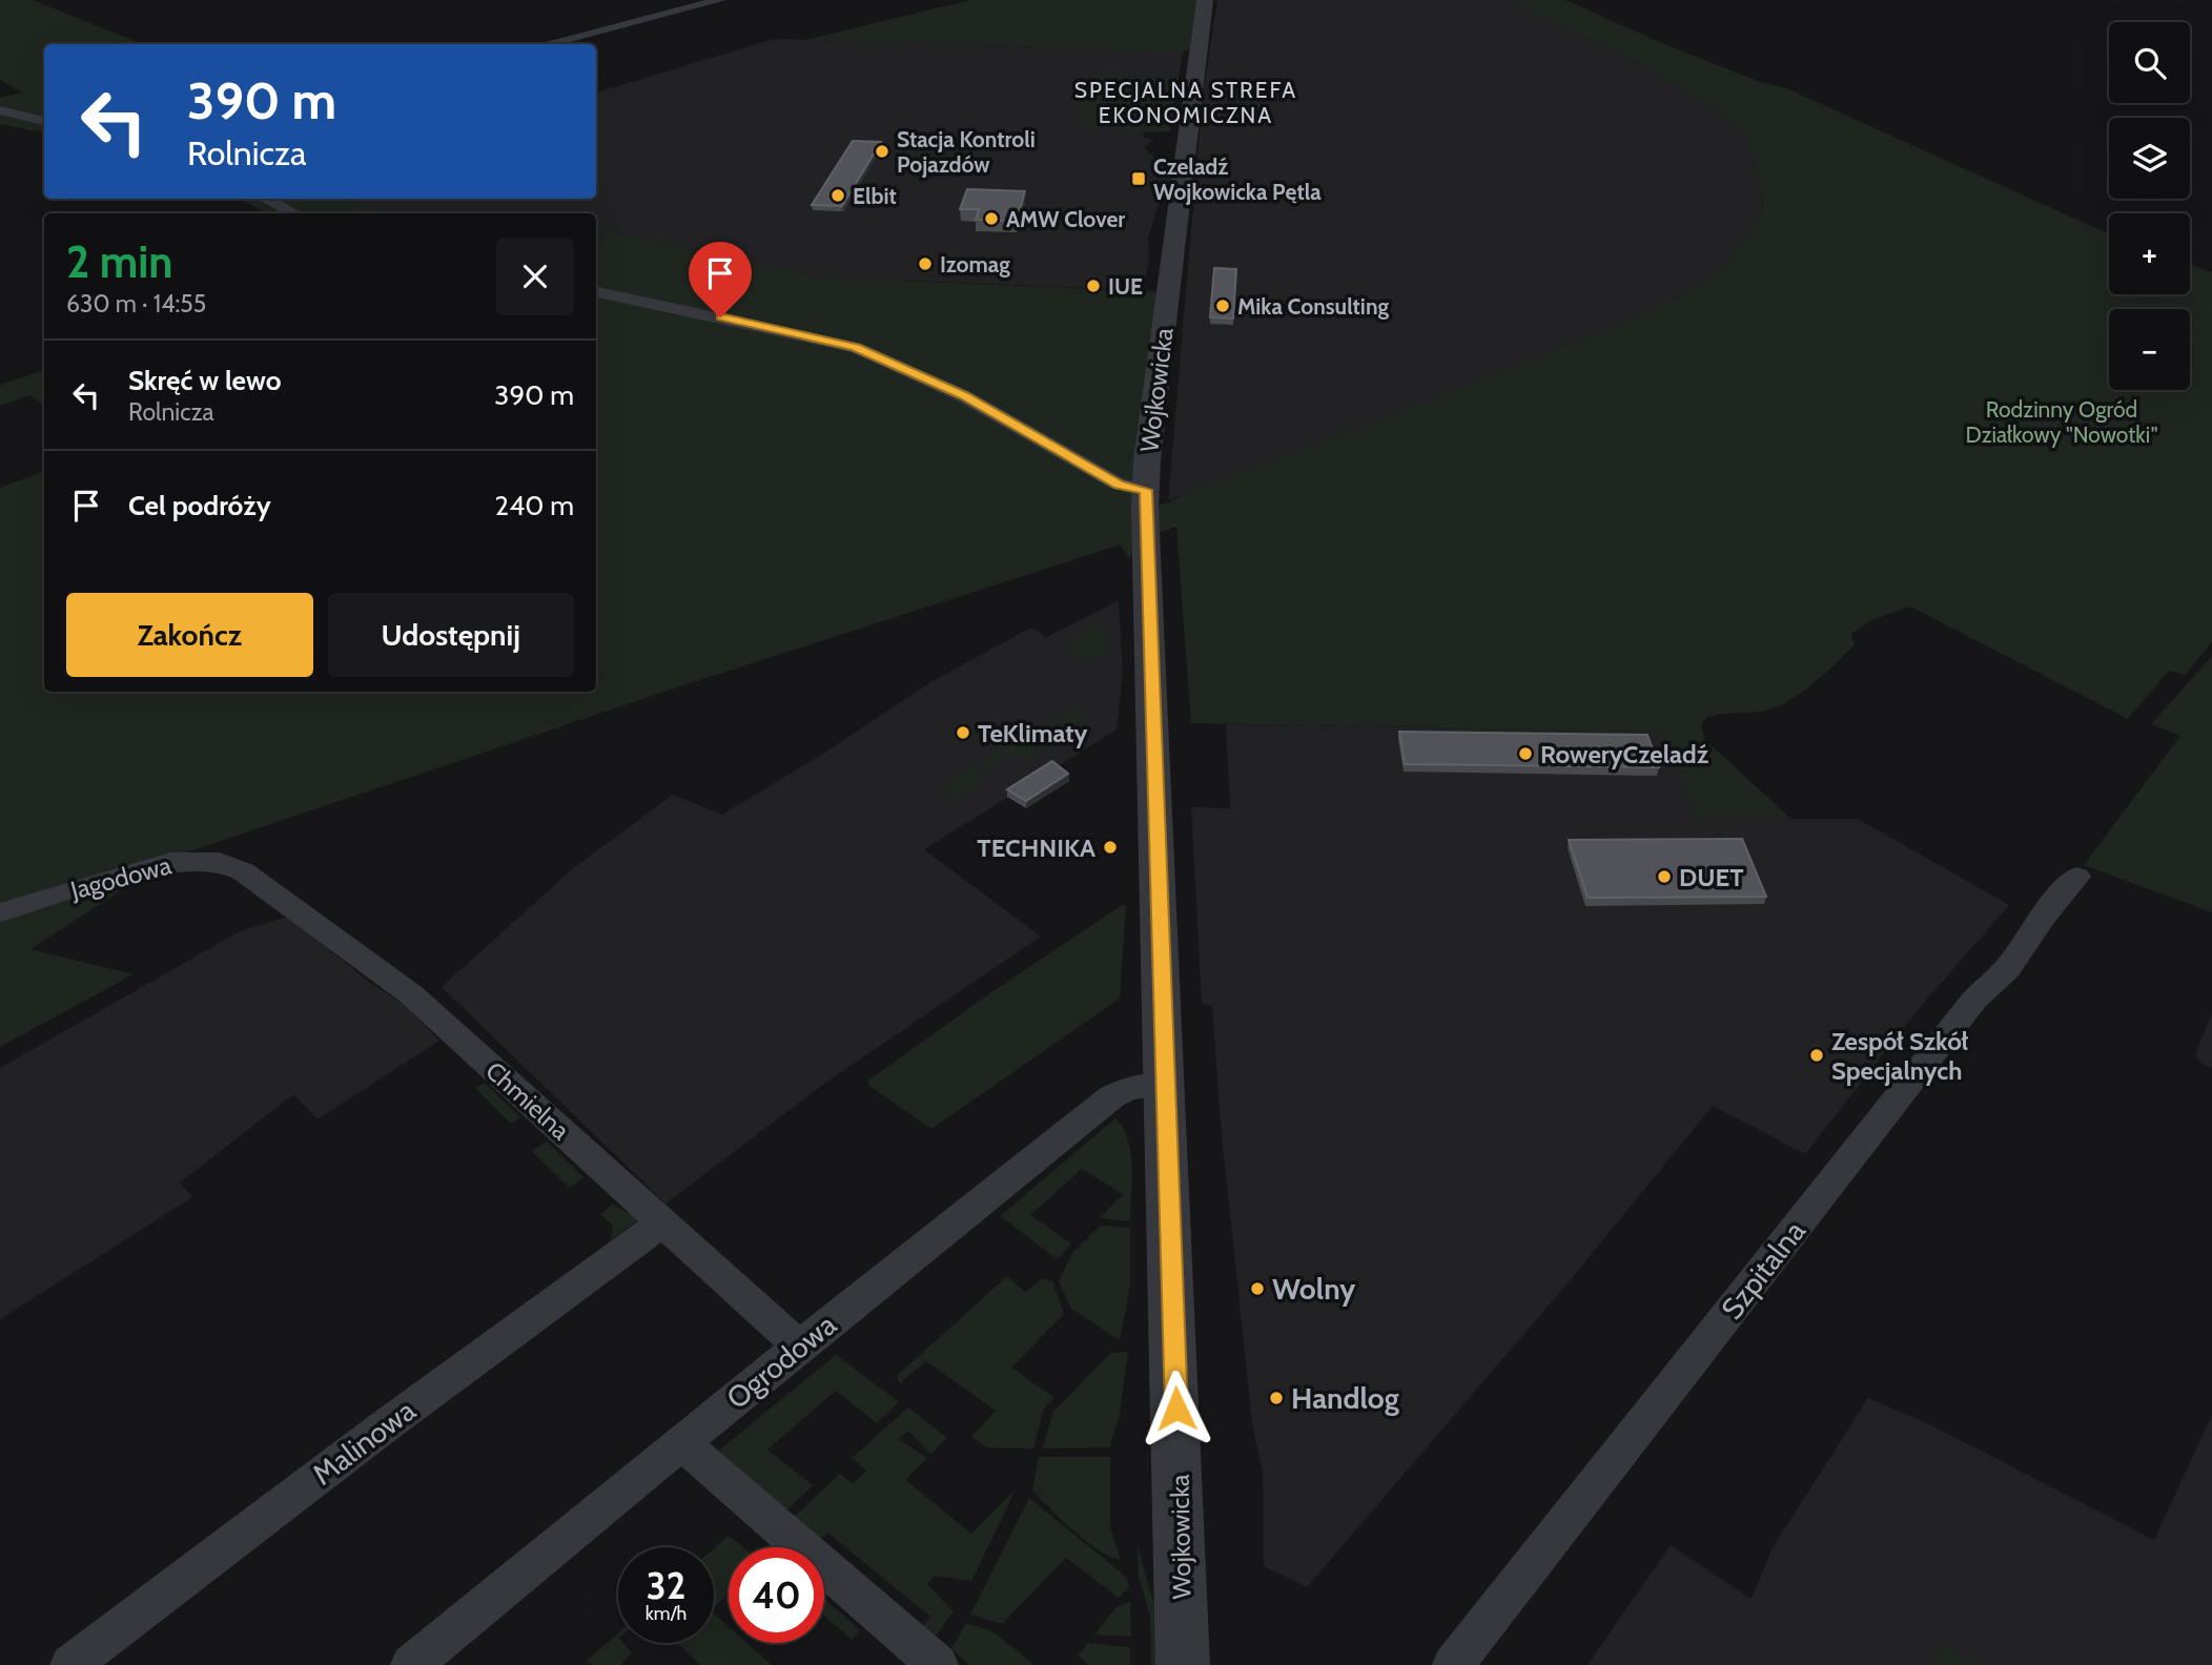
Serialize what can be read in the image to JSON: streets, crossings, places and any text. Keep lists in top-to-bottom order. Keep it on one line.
{"streets":{"street":["Wojkowicka","Jagodowa","Chmielna","Szpitalna","Ogrodowa","Malinowa"]},"crossings":[["Wojkowicka","Ogrodowa"],["Jagodowa","Chmielna"],["Chmielna","Ogrodowa"],["Chmielna","Malinowa"]],"districts":["SPECJALNA STREFA EKONOMICZNA"],"parks":["Rodzinny Ogród Działkowy \"Nowotki\""],"places":{"other":["Stacja Kontroli Pojazdów","Elbit","AMW Clover","Izomag","IUE","Mika Consulting","TeKlimaty","RoweryCzeladź","TECHNIKA","DUET","Zespół Szkół Specjalnych","Wolny","Handlog"],"transit":["Czeladź Wojkowicka Pętla"]},"page":{"map_buttons":["+","−"],"turn":["390 m","Rolnicza"],"heading":["2 min","630 m · 14:55"],"list":[{"name":"Skręć w lewo","note":"Rolnicza","value":"390 m"},{"name":"Cel podróży","value":"240 m"}],"buttons":["Zakończ","Udostępnij"],"speed":"32 km/h","limit":"40"}}
